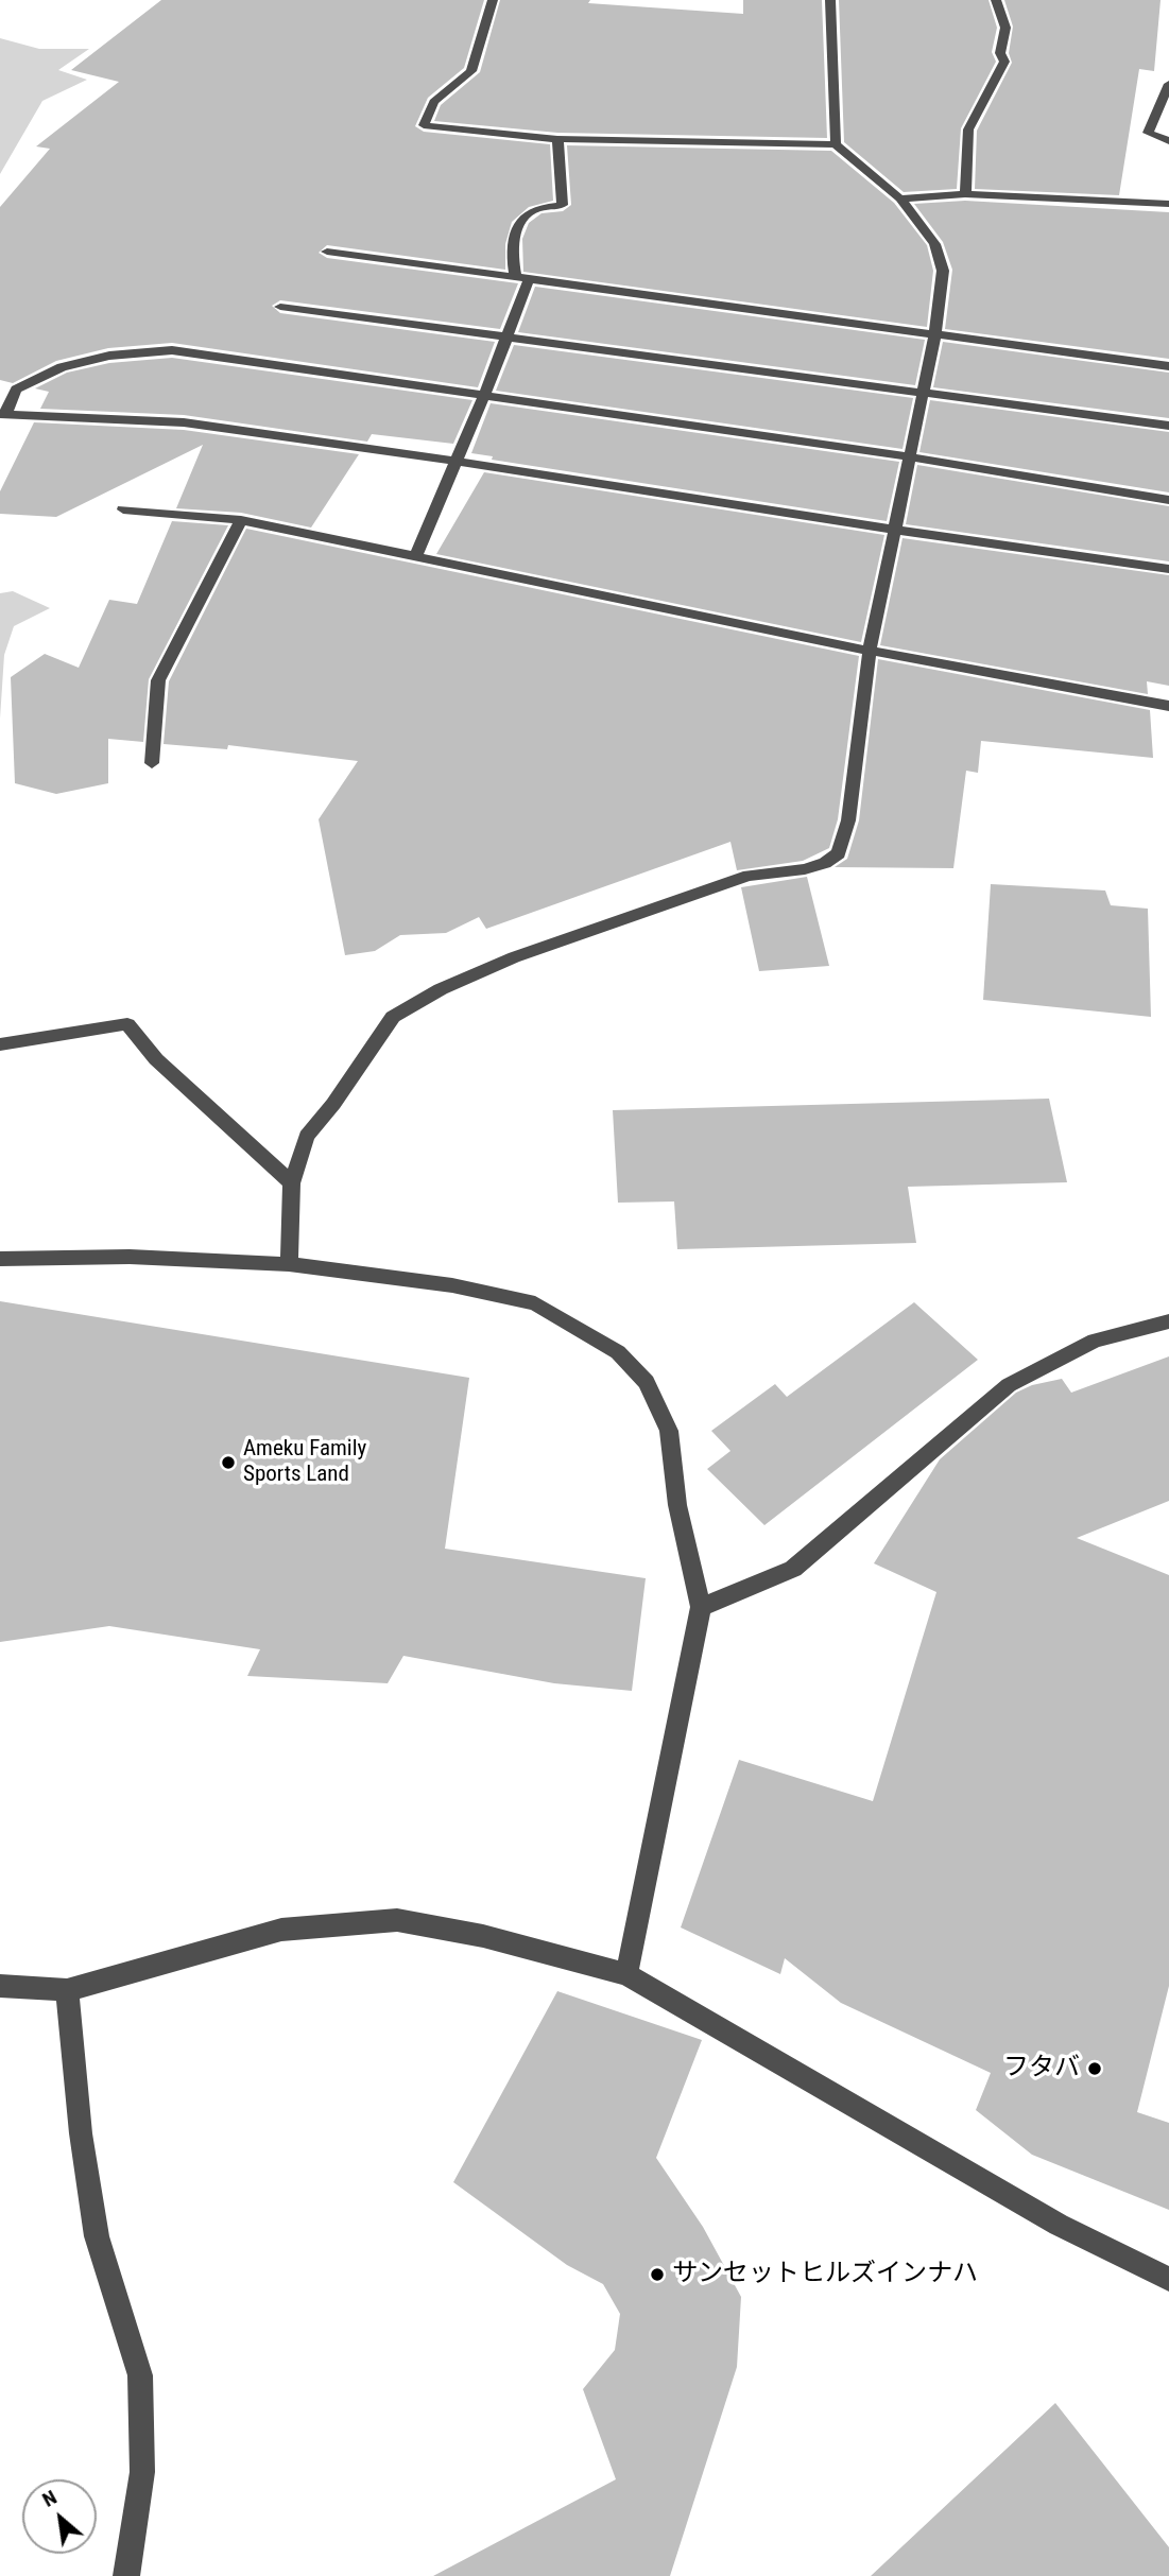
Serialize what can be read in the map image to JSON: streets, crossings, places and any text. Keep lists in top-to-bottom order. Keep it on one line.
{"places":["Ameku Family Sports Land","フタバ","サンセットヒルズインナハ"],"north":"top left"}
